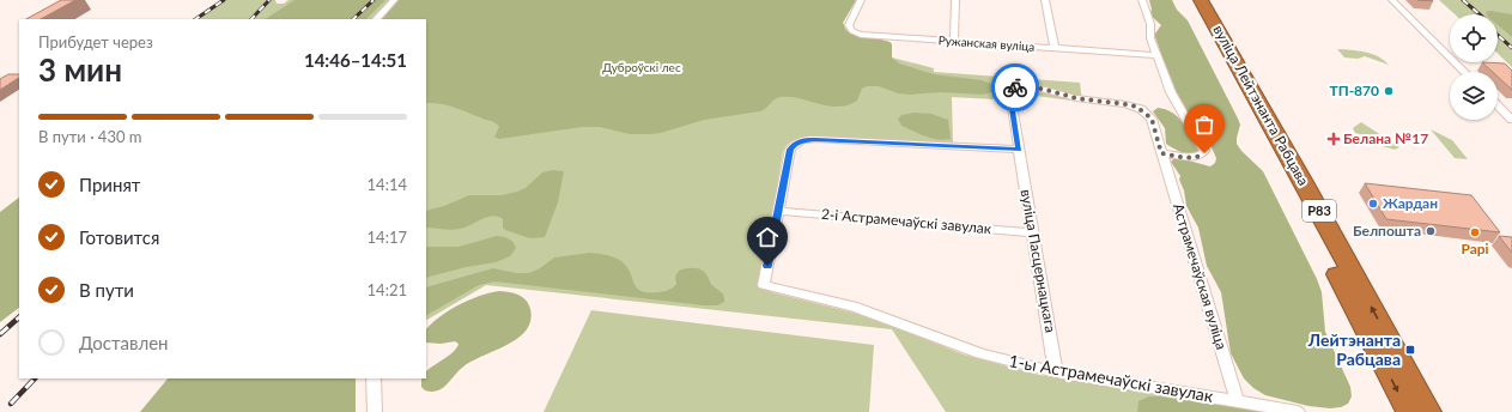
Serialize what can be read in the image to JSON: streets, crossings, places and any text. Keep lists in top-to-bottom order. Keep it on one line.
{"streets":{"highway":["вуліца Лейтэнанта Рабцава","Р83"],"street":["Ружанская вуліца","2-і Астрамечаўскі завулак","вуліца Пасцернацкага","Астрамечаўская вуліца","1-ы Астрамечаўскі завулак"]},"crossings":[["2-і Астрамечаўскі завулак","вуліца Пасцернацкага"],["2-і Астрамечаўскі завулак","1-ы Астрамечаўскі завулак"],["вуліца Пасцернацкага","Астрамечаўская вуліца"],["вуліца Пасцернацкага","1-ы Астрамечаўскі завулак"],["Астрамечаўская вуліца","1-ы Астрамечаўскі завулак"]],"parks":["Дуброўскі лес"],"places":{"other":["ТП-870","Жардан","Белпошта","Papi"],"health":["Белана №17"],"transit":["Лейтэнанта Рабцава"]},"page":{"heading":["3 мин","Прибудет через","14:46–14:51"],"bar":"В пути · 430 m","list":[["Принят","14:14"],["Готовится","14:17"],["В пути","14:21"],"Доставлен"]}}
